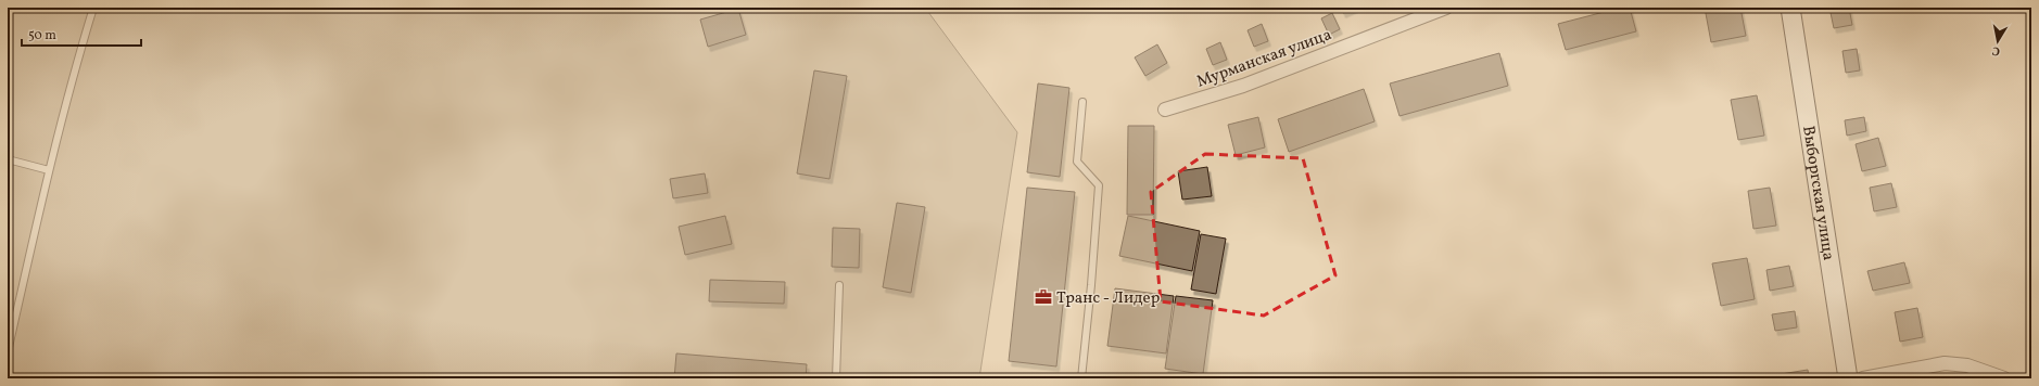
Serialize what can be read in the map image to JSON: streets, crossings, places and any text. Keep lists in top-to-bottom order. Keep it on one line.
{"streets":{"street":["Мурманская улица","Выборгская улица"]},"places":{"office":["Транс - Лидер"]},"scale_bar":"50 m","north":"bottom"}
